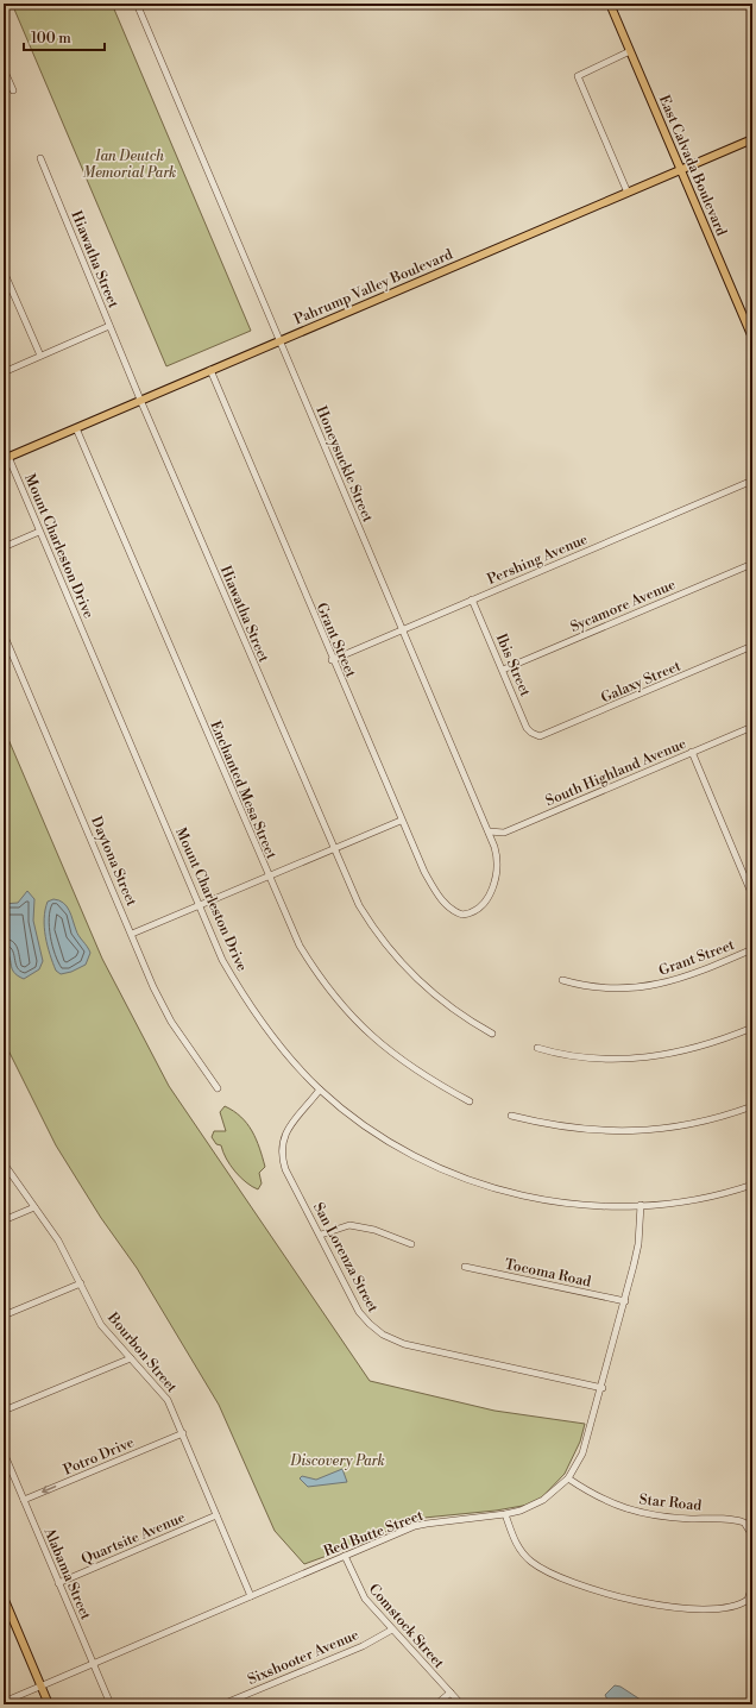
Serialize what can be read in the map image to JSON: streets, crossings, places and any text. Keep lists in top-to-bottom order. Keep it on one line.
{"streets":{"main road":["East Calvada Boulevard","Pahrump Valley Boulevard"],"street":["Hiawatha Street","Honeysuckle Street","Mount Charleston Drive","Pershing Avenue","Sycamore Avenue","Grant Street","Ibis Street","Galaxy Street","South Highland Avenue","Enchanted Mesa Street","Daytona Street","San Lorenza Street","Tocoma Road","Bourbon Street","Potro Drive","Star Road","Red Butte Street","Quartsite Avenue","Alabama Street","Comstock Street","Sixshooter Avenue"]},"crossings":[["East Calvada Boulevard","Pahrump Valley Boulevard"],["Hiawatha Street","Pahrump Valley Boulevard"],["Pahrump Valley Boulevard","Honeysuckle Street"],["Pahrump Valley Boulevard","Mount Charleston Drive"],["Pahrump Valley Boulevard","Grant Street"],["Pahrump Valley Boulevard","Enchanted Mesa Street"],["Honeysuckle Street","Pershing Avenue"],["Honeysuckle Street","Grant Street"],["Honeysuckle Street","South Highland Avenue"],["Mount Charleston Drive","San Lorenza Street"],["Mount Charleston Drive","Red Butte Street"],["Pershing Avenue","Grant Street"],["Pershing Avenue","Ibis Street"],["Sycamore Avenue","Ibis Street"],["Ibis Street","Galaxy Street"],["San Lorenza Street","Red Butte Street"],["Tocoma Road","Red Butte Street"],["Bourbon Street","Potro Drive"],["Bourbon Street","Red Butte Street"],["Bourbon Street","Quartsite Avenue"],["Potro Drive","Alabama Street"],["Star Road","Red Butte Street"],["Red Butte Street","Alabama Street"],["Red Butte Street","Comstock Street"],["Quartsite Avenue","Alabama Street"],["Comstock Street","Sixshooter Avenue"]],"one_way":["Potro Drive"],"parks":["Ian Deutch Memorial Park","Discovery Park"],"scale_bar":"100 m"}
